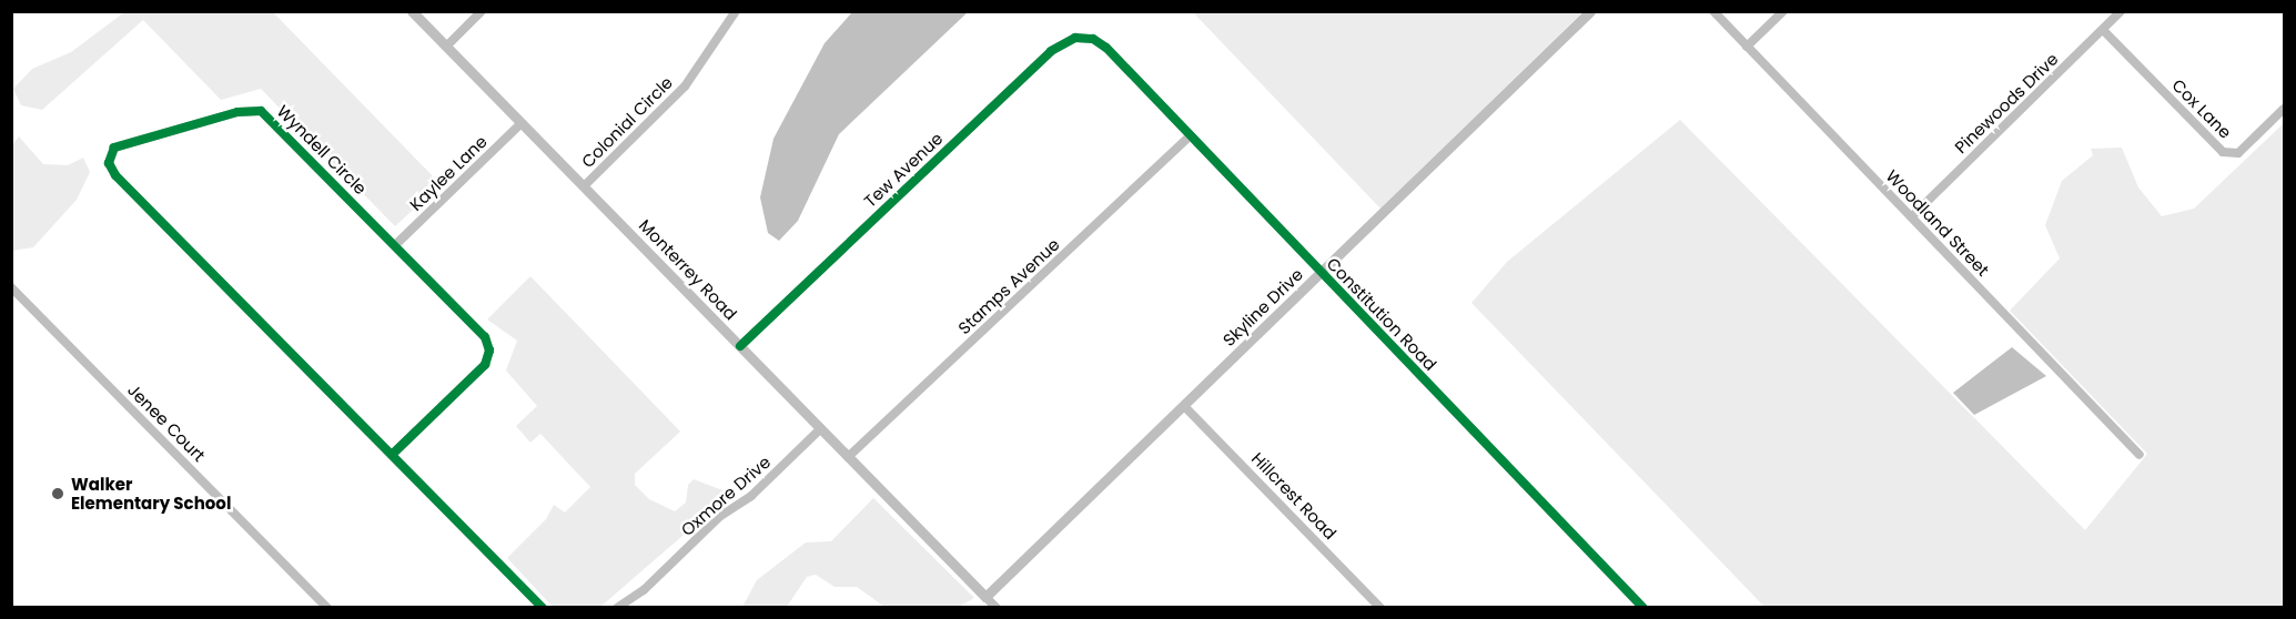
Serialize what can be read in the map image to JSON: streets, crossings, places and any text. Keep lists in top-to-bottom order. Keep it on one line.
{"streets":{"street":["Pinewoods Drive","Cox Lane","Colonial Circle","Wyndell Circle","Tew Avenue","Kaylee Lane","Woodland Street","Monterrey Road","Stamps Avenue","Skyline Drive","Constitution Road","Jenee Court","Oxmore Drive","Hillcrest Road"]},"crossings":[["Pinewoods Drive","Cox Lane"],["Pinewoods Drive","Woodland Street"],["Colonial Circle","Monterrey Road"],["Wyndell Circle","Kaylee Lane"],["Tew Avenue","Monterrey Road"],["Tew Avenue","Constitution Road"],["Kaylee Lane","Monterrey Road"],["Monterrey Road","Stamps Avenue"],["Monterrey Road","Skyline Drive"],["Monterrey Road","Oxmore Drive"],["Stamps Avenue","Constitution Road"],["Skyline Drive","Constitution Road"],["Skyline Drive","Hillcrest Road"]],"places":["Walker Elementary School"]}
